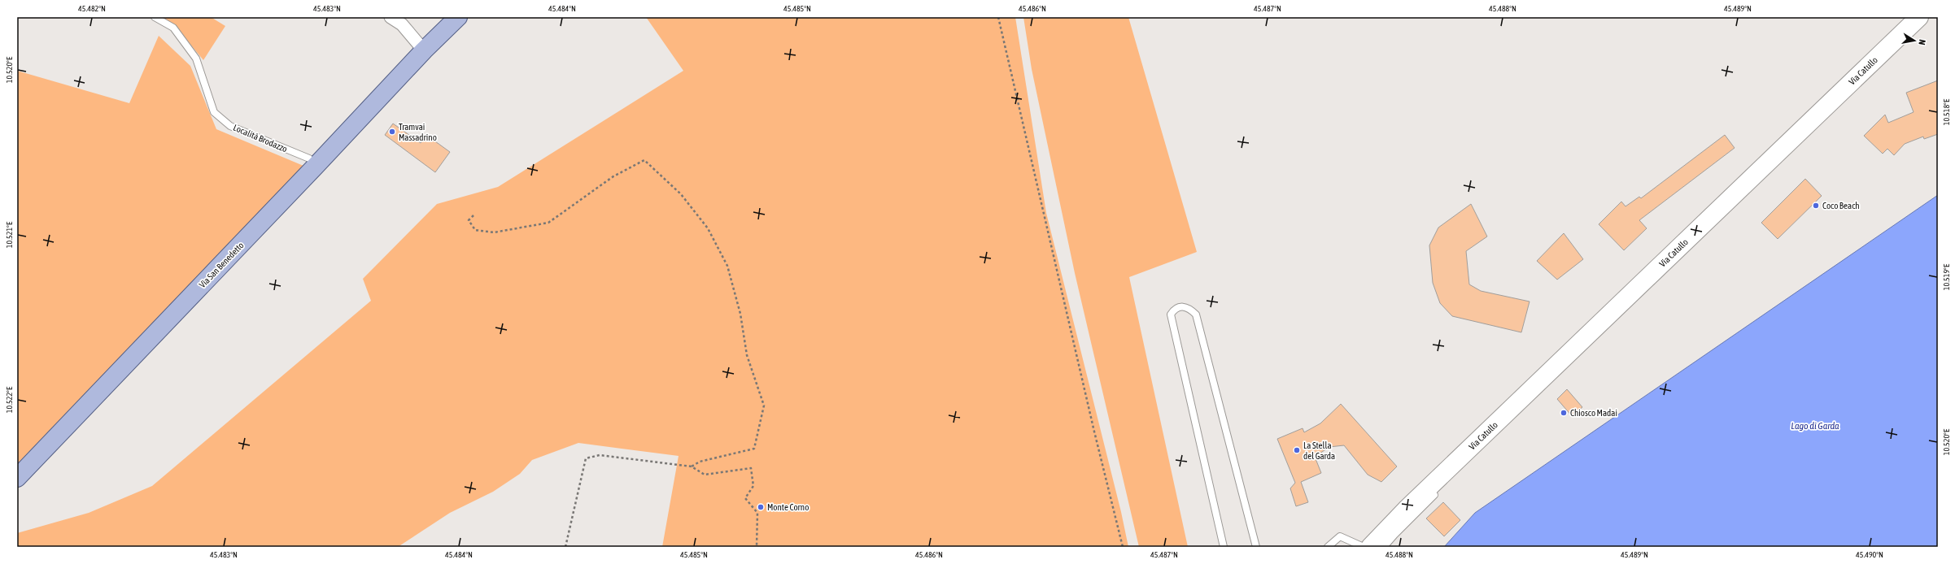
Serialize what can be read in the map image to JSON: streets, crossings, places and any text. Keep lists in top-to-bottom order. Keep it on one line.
{"streets":{"main road":["Via San Benedetto"],"street":["Via Catullo"],"lane":["Località Brodazzo"]},"crossings":[["Località Brodazzo","Via San Benedetto"]],"water":["Lago di Garda"],"places":["Tramvai Massadrino","Coco Beach","Chiosco Madai","La Stella del Garda","Monte Corno"],"north":"right","coordinates":["45.482°N","45.483°N","45.484°N","45.485°N","45.486°N","45.487°N","45.488°N","45.489°N","10.520°E","10.518°E","10.521°E","10.519°E","10.522°E","45.490°N"]}
